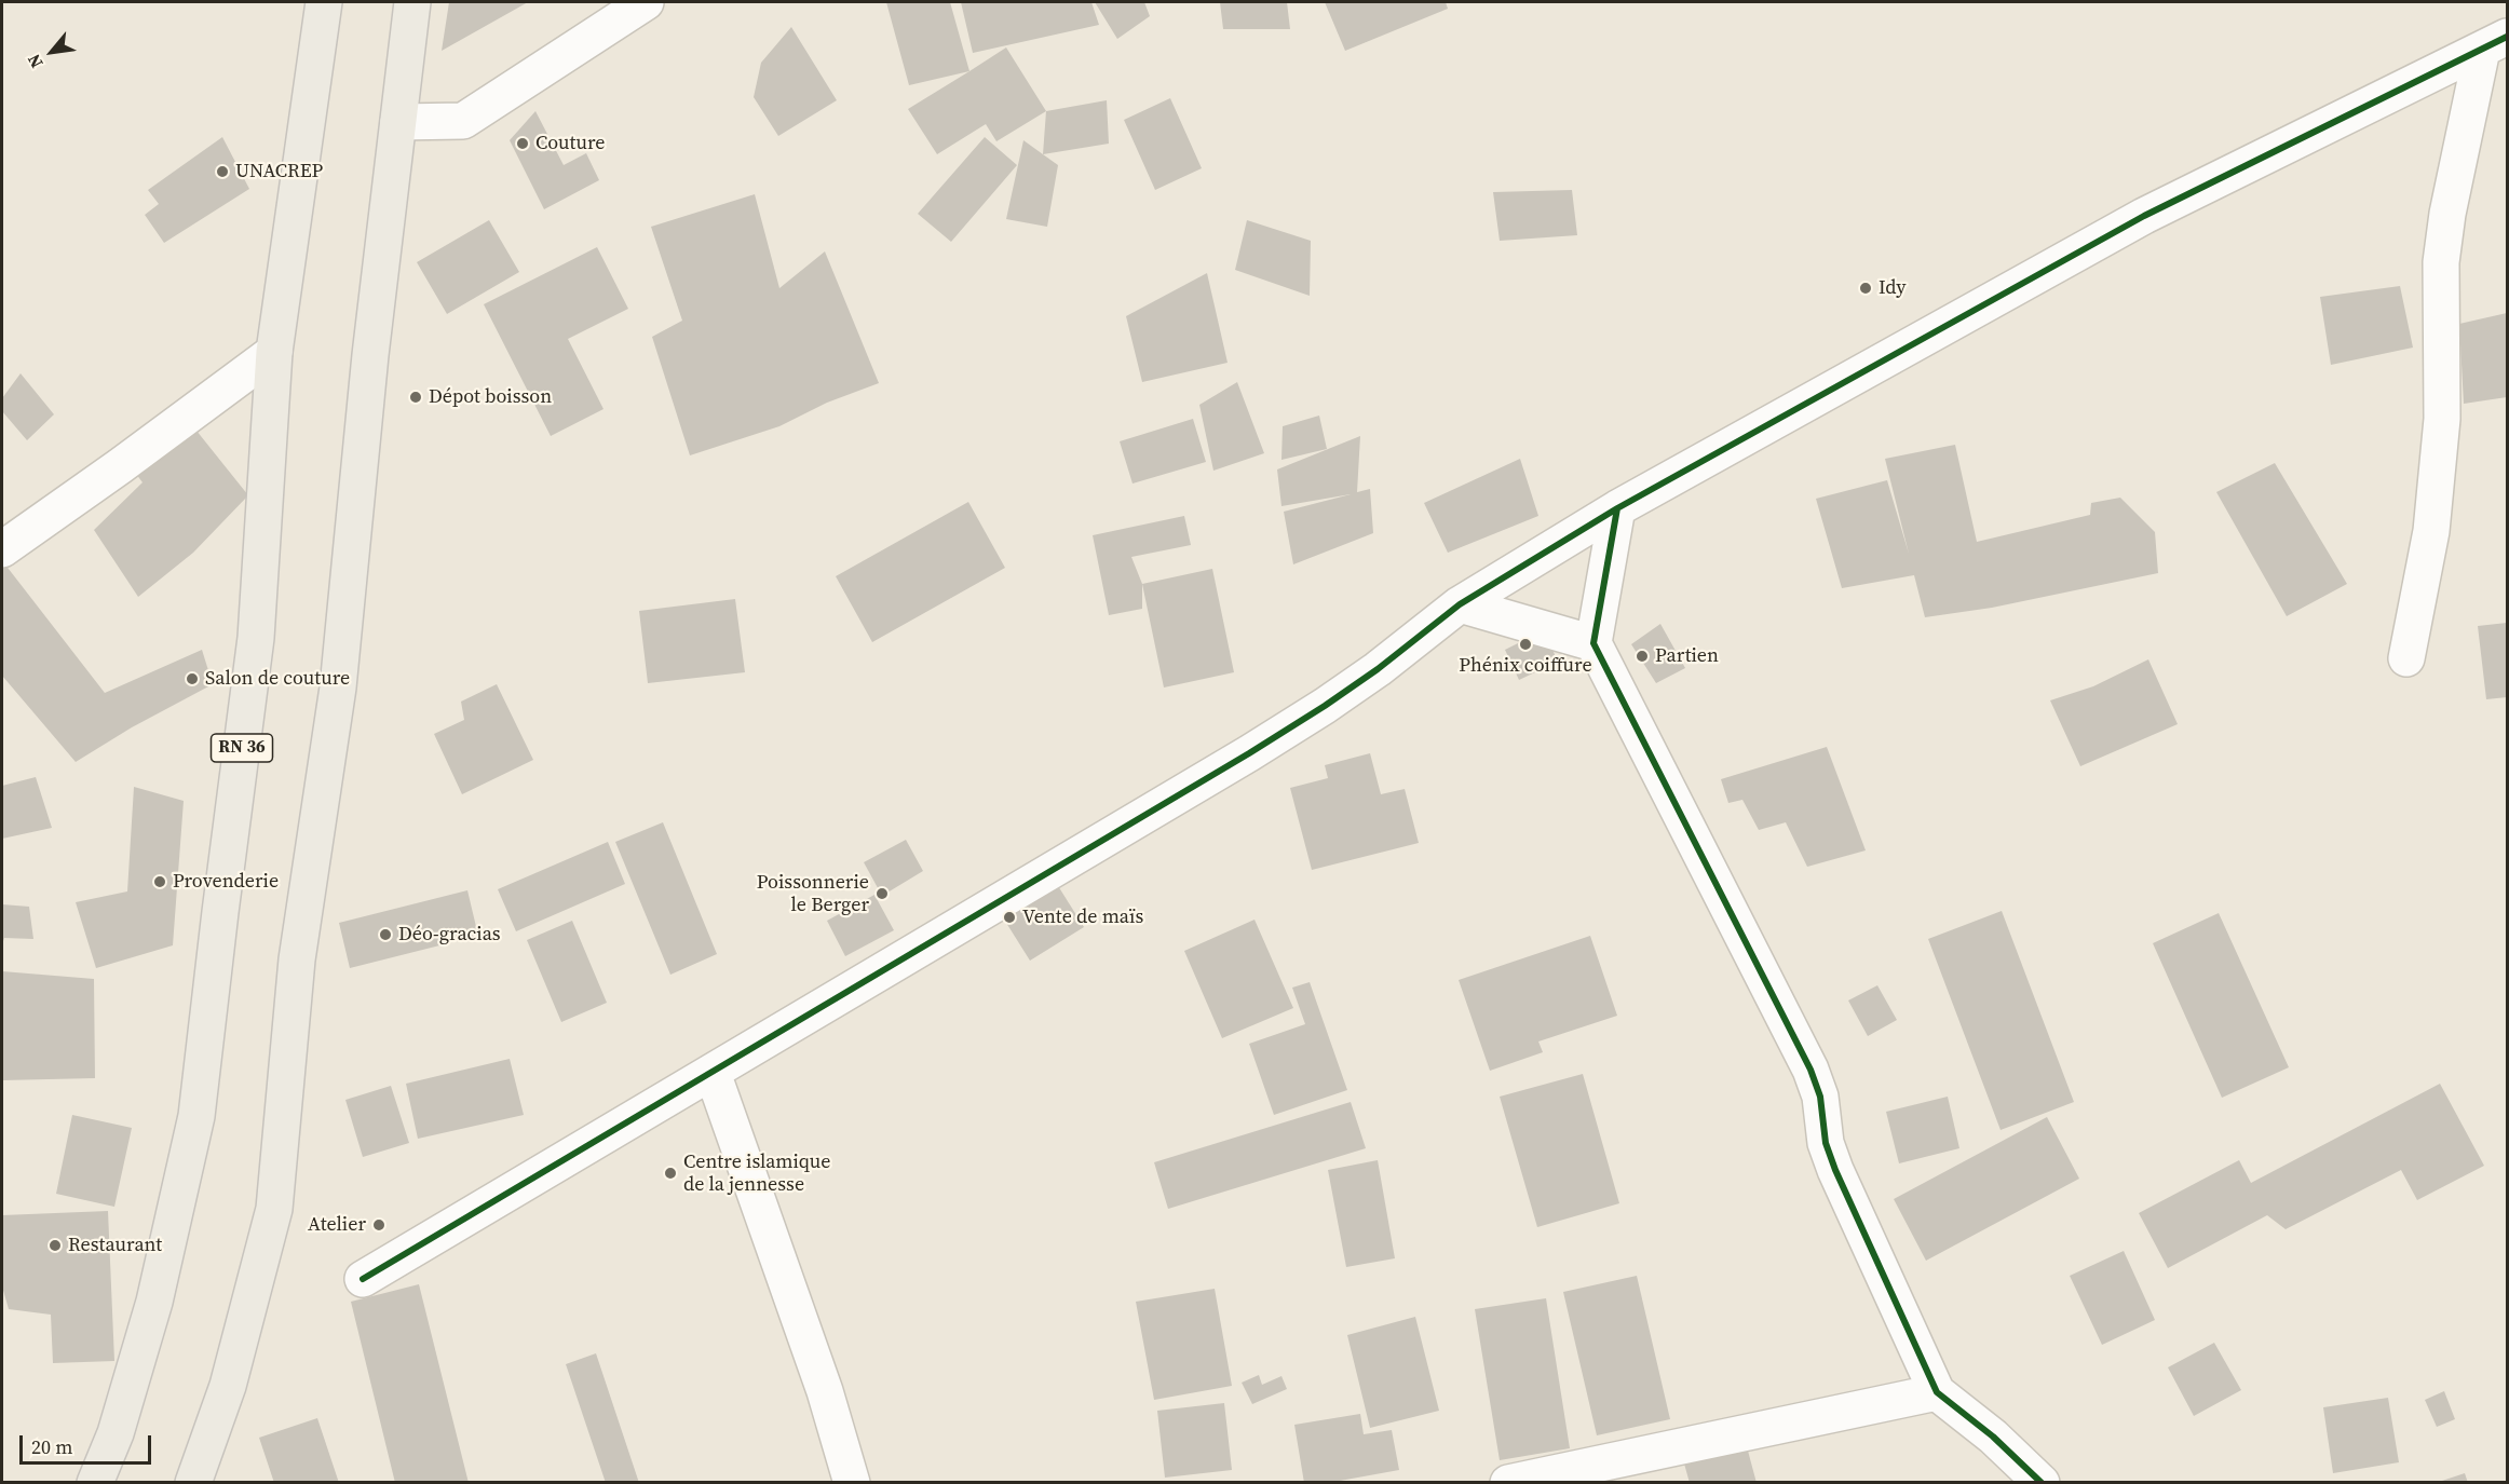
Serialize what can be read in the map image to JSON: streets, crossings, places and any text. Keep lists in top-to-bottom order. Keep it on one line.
{"streets":{"main road":["RN 36"]},"places":["Couture","UNACREP","Idy","Dépot boisson","Phénix coiffure","Partien","Salon de couture","Provenderie","Poissonnerie le Berger","Vente de maïs","Déo-gracias","Centre islamique de la jennesse","Atelier","Restaurant"],"scale_bar":"20 m","north":"bottom left"}
